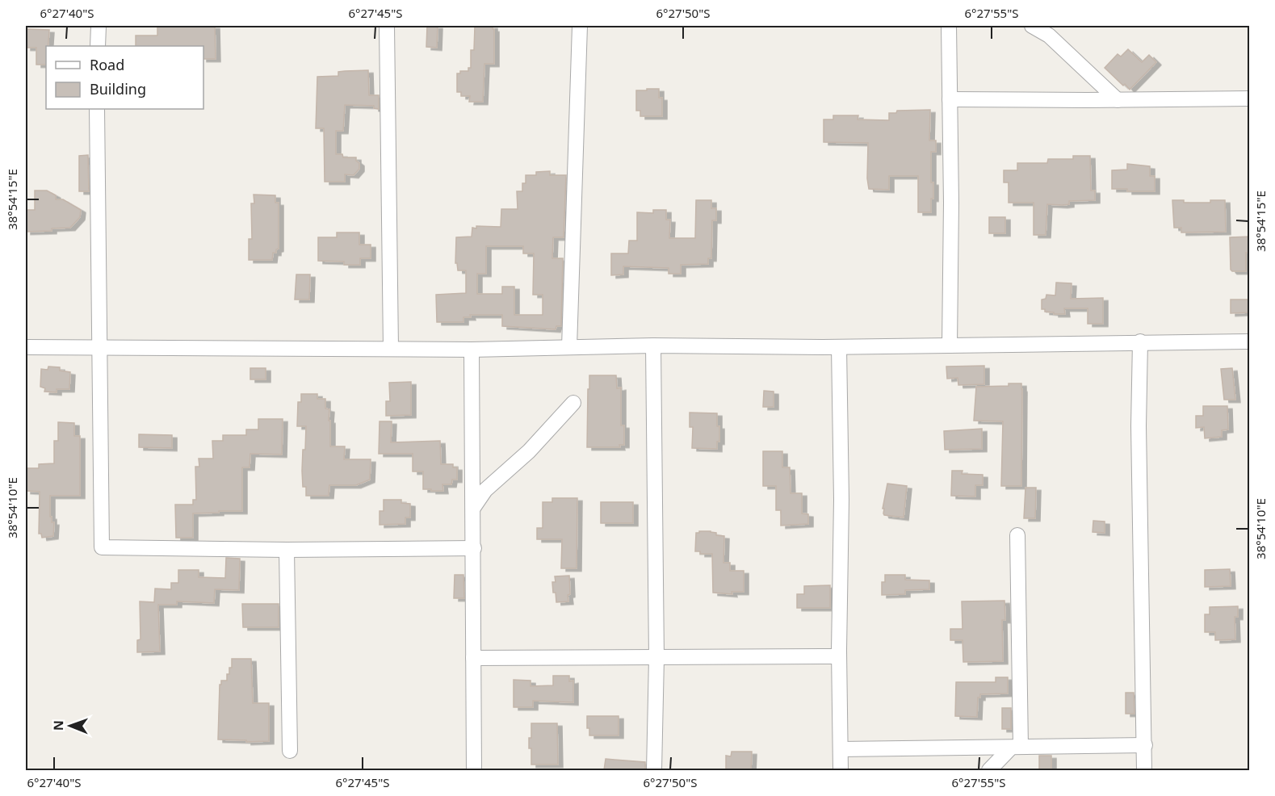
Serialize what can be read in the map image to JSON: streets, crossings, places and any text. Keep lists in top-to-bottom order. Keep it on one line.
{"legend":["Road","Building"],"north":"left","coordinates":["6°27'40\"S","6°27'45\"S","6°27'50\"S","6°27'55\"S","38°54'15\"E","38°54'10\"E"]}
